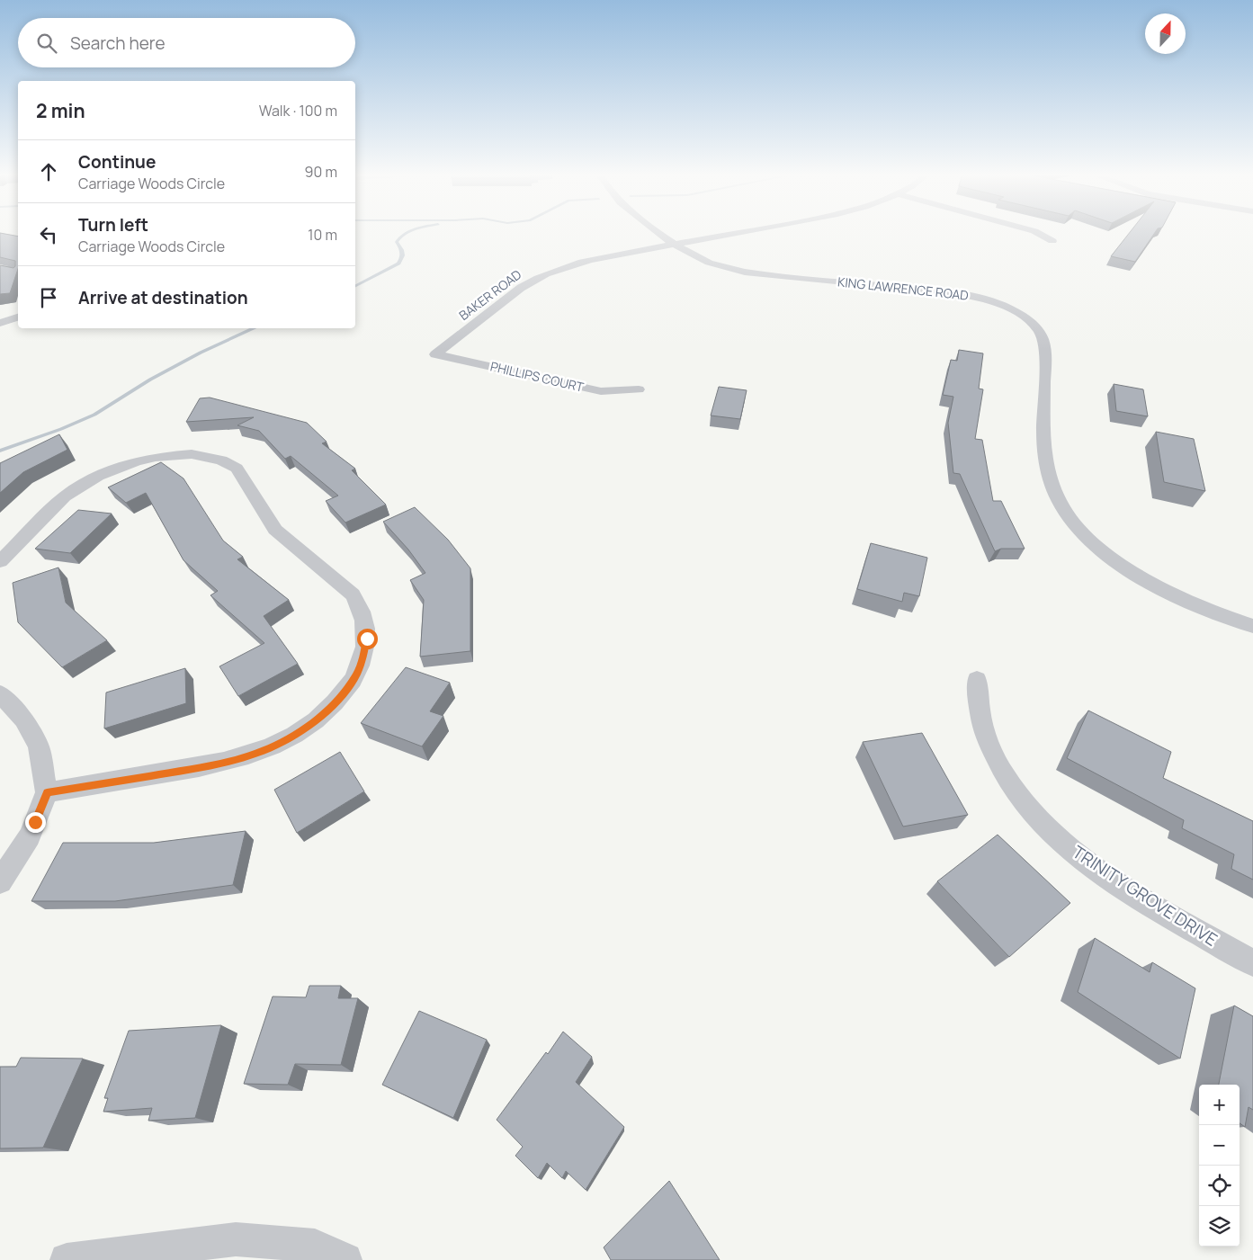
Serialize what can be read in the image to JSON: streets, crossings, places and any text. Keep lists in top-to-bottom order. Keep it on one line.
{"streets":{"street":["KING LAWRENCE ROAD","BAKER ROAD","PHILLIPS COURT","TRINITY GROVE DRIVE"]},"crossings":[["KING LAWRENCE ROAD","BAKER ROAD"],["BAKER ROAD","PHILLIPS COURT"]],"north":"top","page":{"search":"Search here","heading":["2 min","Walk · 100 m"],"list":[["Continue","Carriage Woods Circle","90 m"],["Turn left","Carriage Woods Circle","10 m"],"Arrive at destination"],"map_buttons":["+","−"]}}
